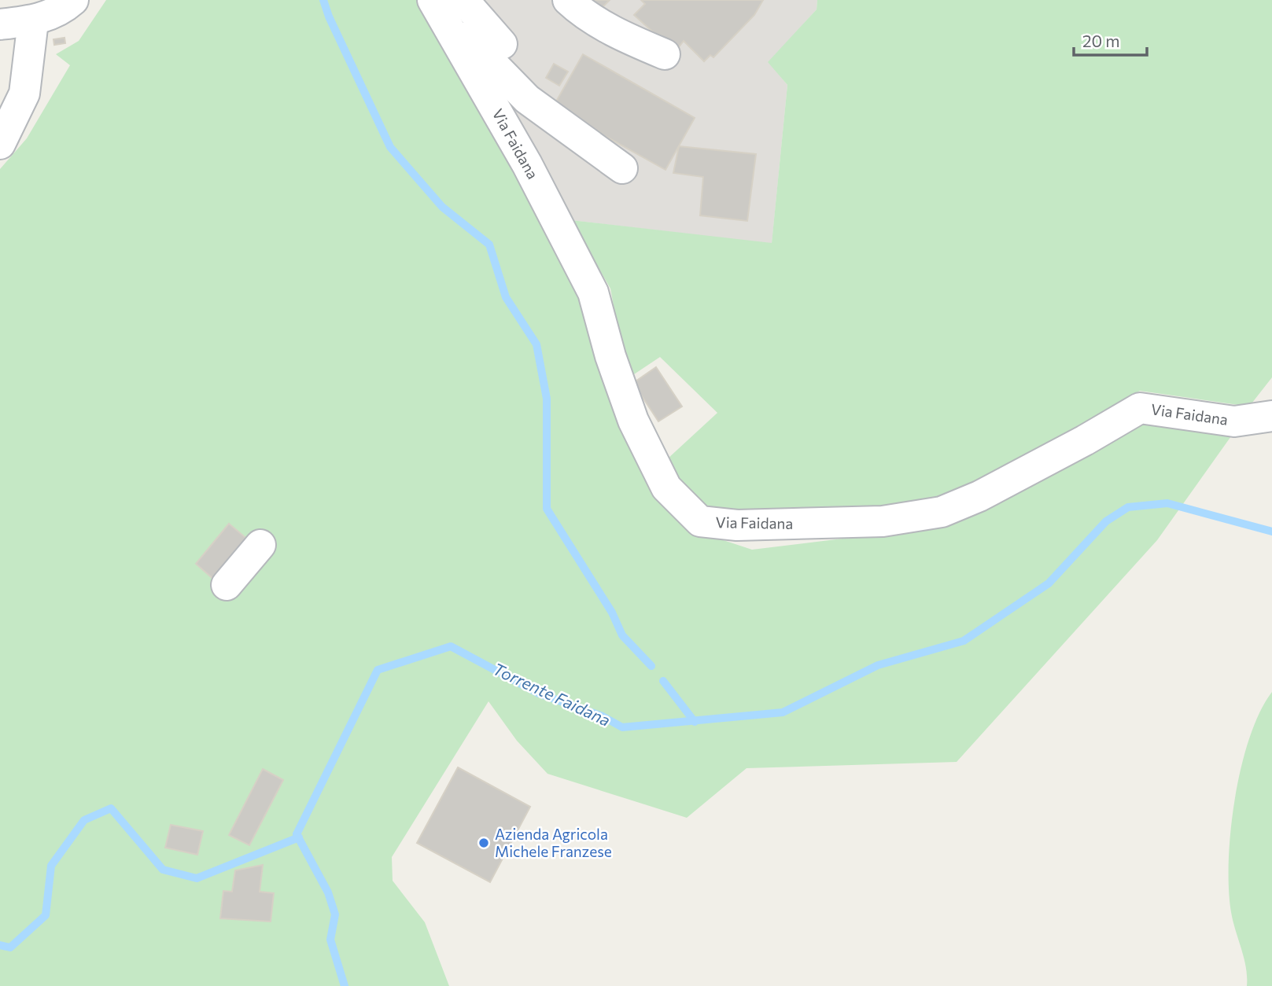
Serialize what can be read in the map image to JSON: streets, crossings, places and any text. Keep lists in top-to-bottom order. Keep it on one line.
{"streets":{"street":["Via Faidana"]},"water":["Torrente Faidana"],"places":["Azienda Agricola Michele Franzese"],"scale_bar":"20 m"}
